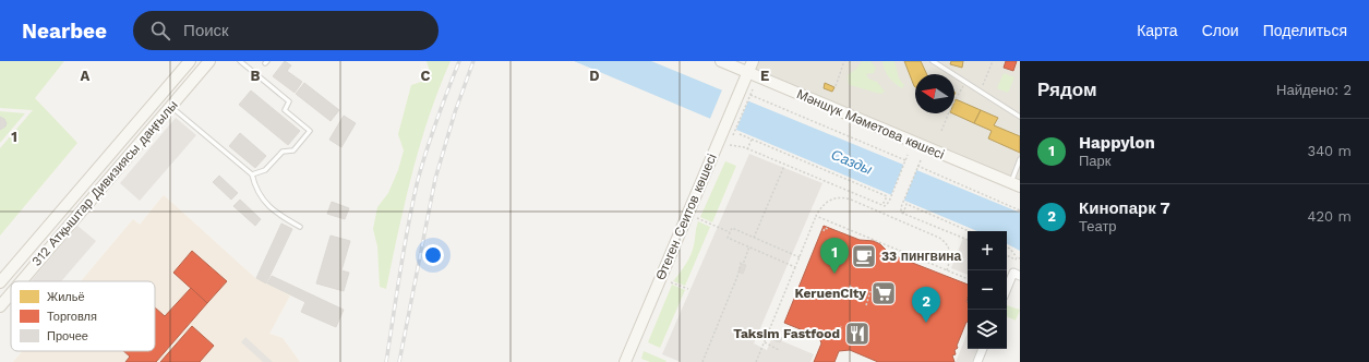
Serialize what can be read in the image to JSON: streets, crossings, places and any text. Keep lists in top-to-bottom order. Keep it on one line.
{"streets":{"main road":["Мәншүк Мәметова көшесі","312 Атқыштар Дивизиясы даңғылы","Өтеген Сеитов көшесі"]},"crossings":[["Мәншүк Мәметова көшесі","Өтеген Сеитов көшесі"]],"water":["Сазды"],"places":{"cafe":["33 пингвина"],"supermarket":["KeruenCity"],"restaurant":["Taksim Fastfood"]},"legend":["Жильё","Торговля","Прочее"],"north":"left","page":{"header":"Nearbee","search":"Поиск","nav":["Карта","Слои","Поделиться"],"heading":["Рядом","Найдено: 2"],"list":[{"mark":"1","name":"Happylon","note":"Парк","value":"340 m"},{"mark":"2","name":"Кинопарк 7","note":"Театр","value":"420 m"}],"map_buttons":["+","−"],"pins":["1","2"]},"grid":{"columns":["A","B","C","D","E"],"rows":["1"]}}
